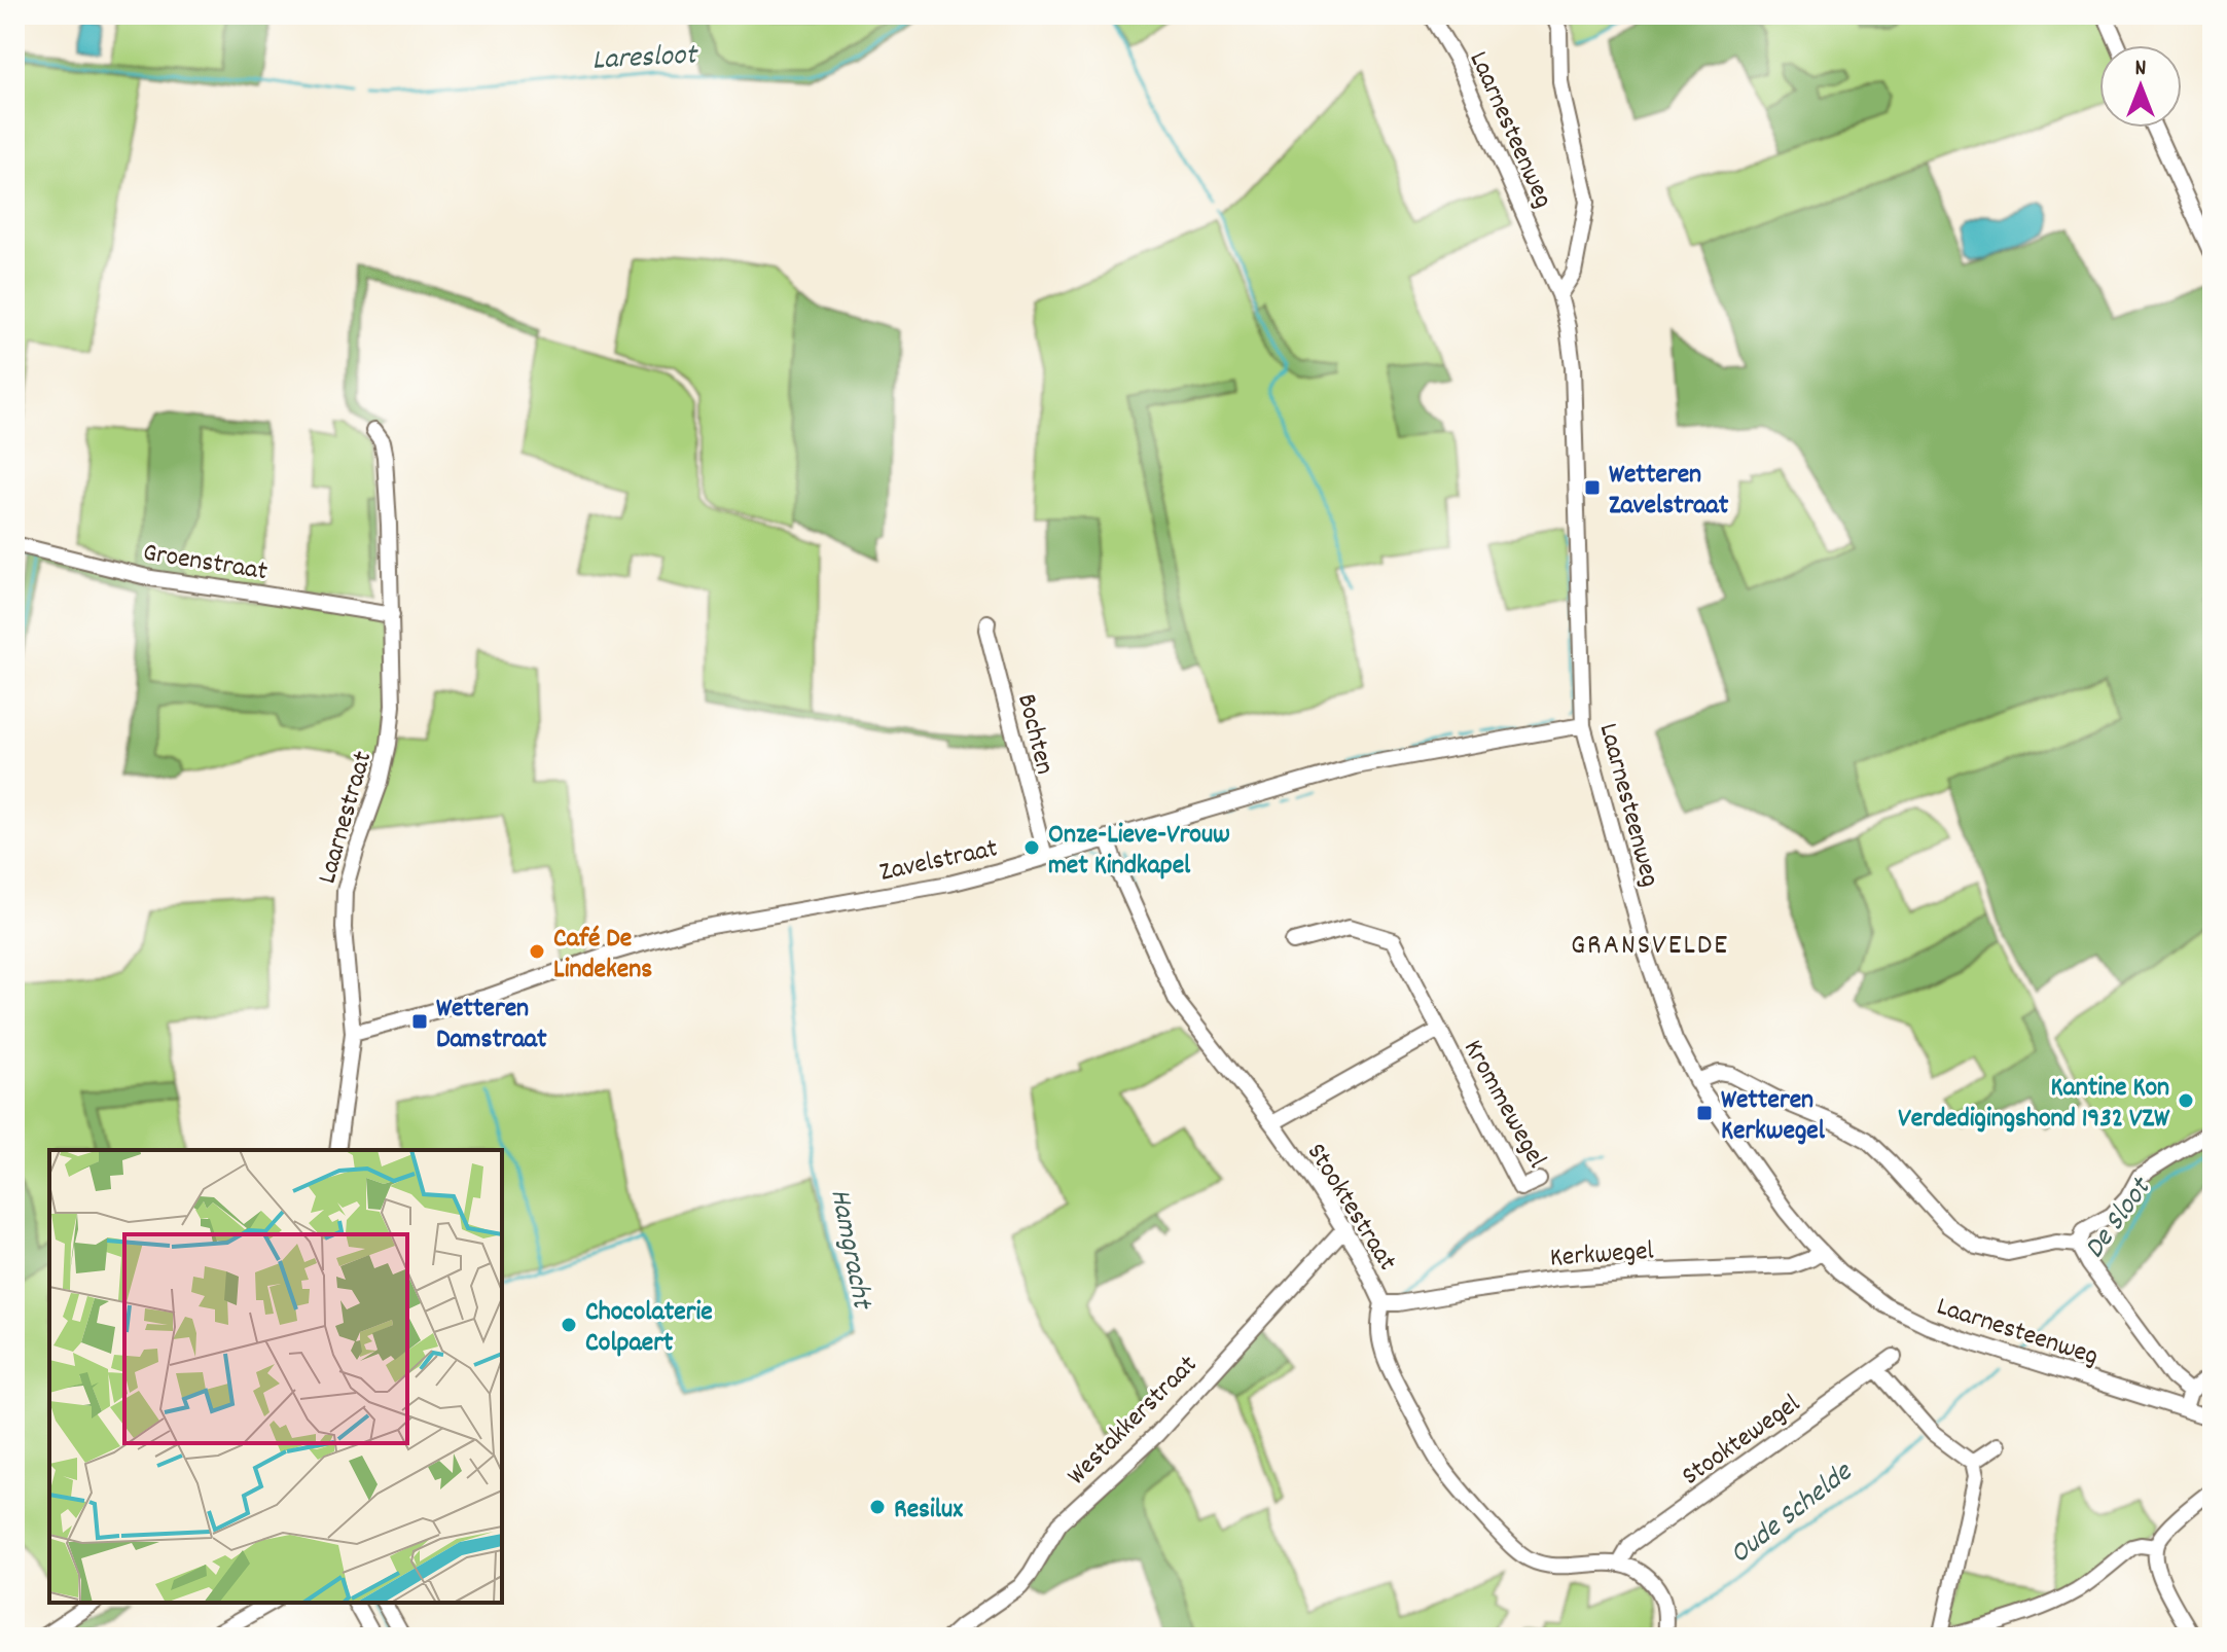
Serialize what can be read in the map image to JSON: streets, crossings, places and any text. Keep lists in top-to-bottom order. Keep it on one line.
{"streets":{"street":["Laarnesteenweg","Groenstraat","Bochten","Laarnestraat","Zavelstraat","Krommewegel","Stooktestraat","Kerkwegel","Westakkerstraat","Stooktewegel"]},"crossings":[["Laarnesteenweg","Zavelstraat"],["Laarnesteenweg","Kerkwegel"],["Groenstraat","Laarnestraat"],["Bochten","Zavelstraat"],["Laarnestraat","Zavelstraat"],["Zavelstraat","Stooktestraat"],["Krommewegel","Stooktestraat"],["Stooktestraat","Kerkwegel"],["Stooktestraat","Westakkerstraat"],["Stooktestraat","Stooktewegel"]],"districts":["GRANSVELDE"],"water":["Laresloot","De Sloot","Hamgracht","Oude Schelde"],"places":{"transit":["Wetteren Zavelstraat","Wetteren Damstraat","Wetteren Kerkwegel"],"other":["Onze-Lieve-Vrouw met Kindkapel","Café De Lindekens","Kantine Kon Verdedigingshond 1932 VZW","Chocolaterie Colpaert","Resilux"]},"north":"top"}
